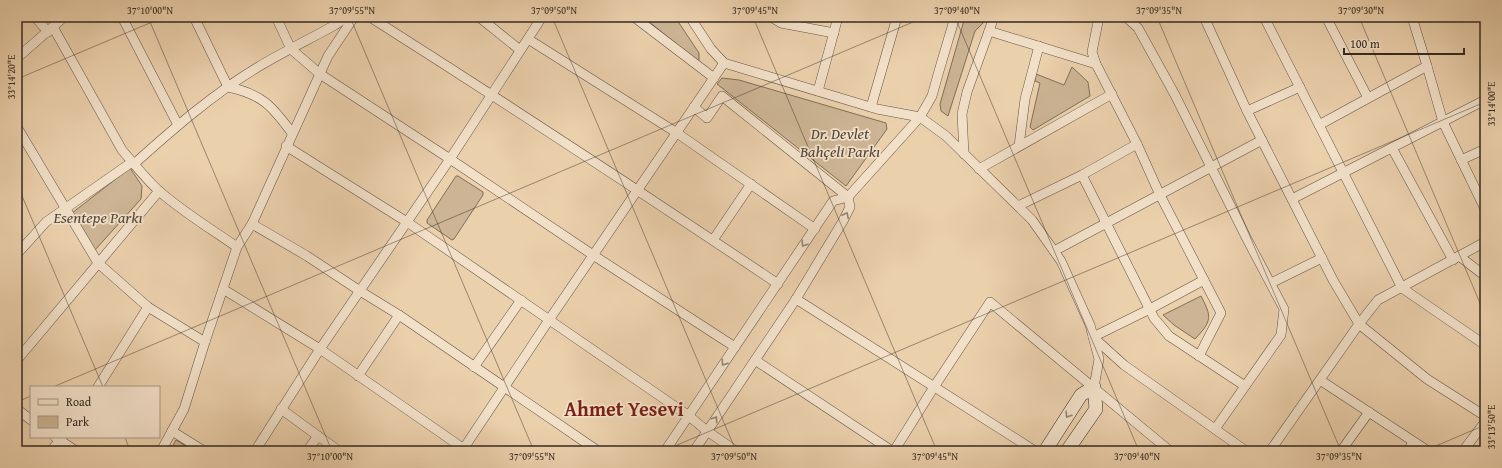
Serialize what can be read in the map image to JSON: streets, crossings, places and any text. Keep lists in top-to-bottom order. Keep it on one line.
{"districts":["Ahmet Yesevi"],"parks":["Dr. Devlet Bahçeli Parkı","Esentepe Parkı"],"legend":["Road","Park"],"scale_bar":"100 m","coordinates":["37°10'00\"N","37°09'55\"N","37°09'50\"N","37°09'45\"N","37°09'40\"N","37°09'35\"N","37°09'30\"N","33°14'20\"E","33°14'00\"E","33°13'50\"E"]}
